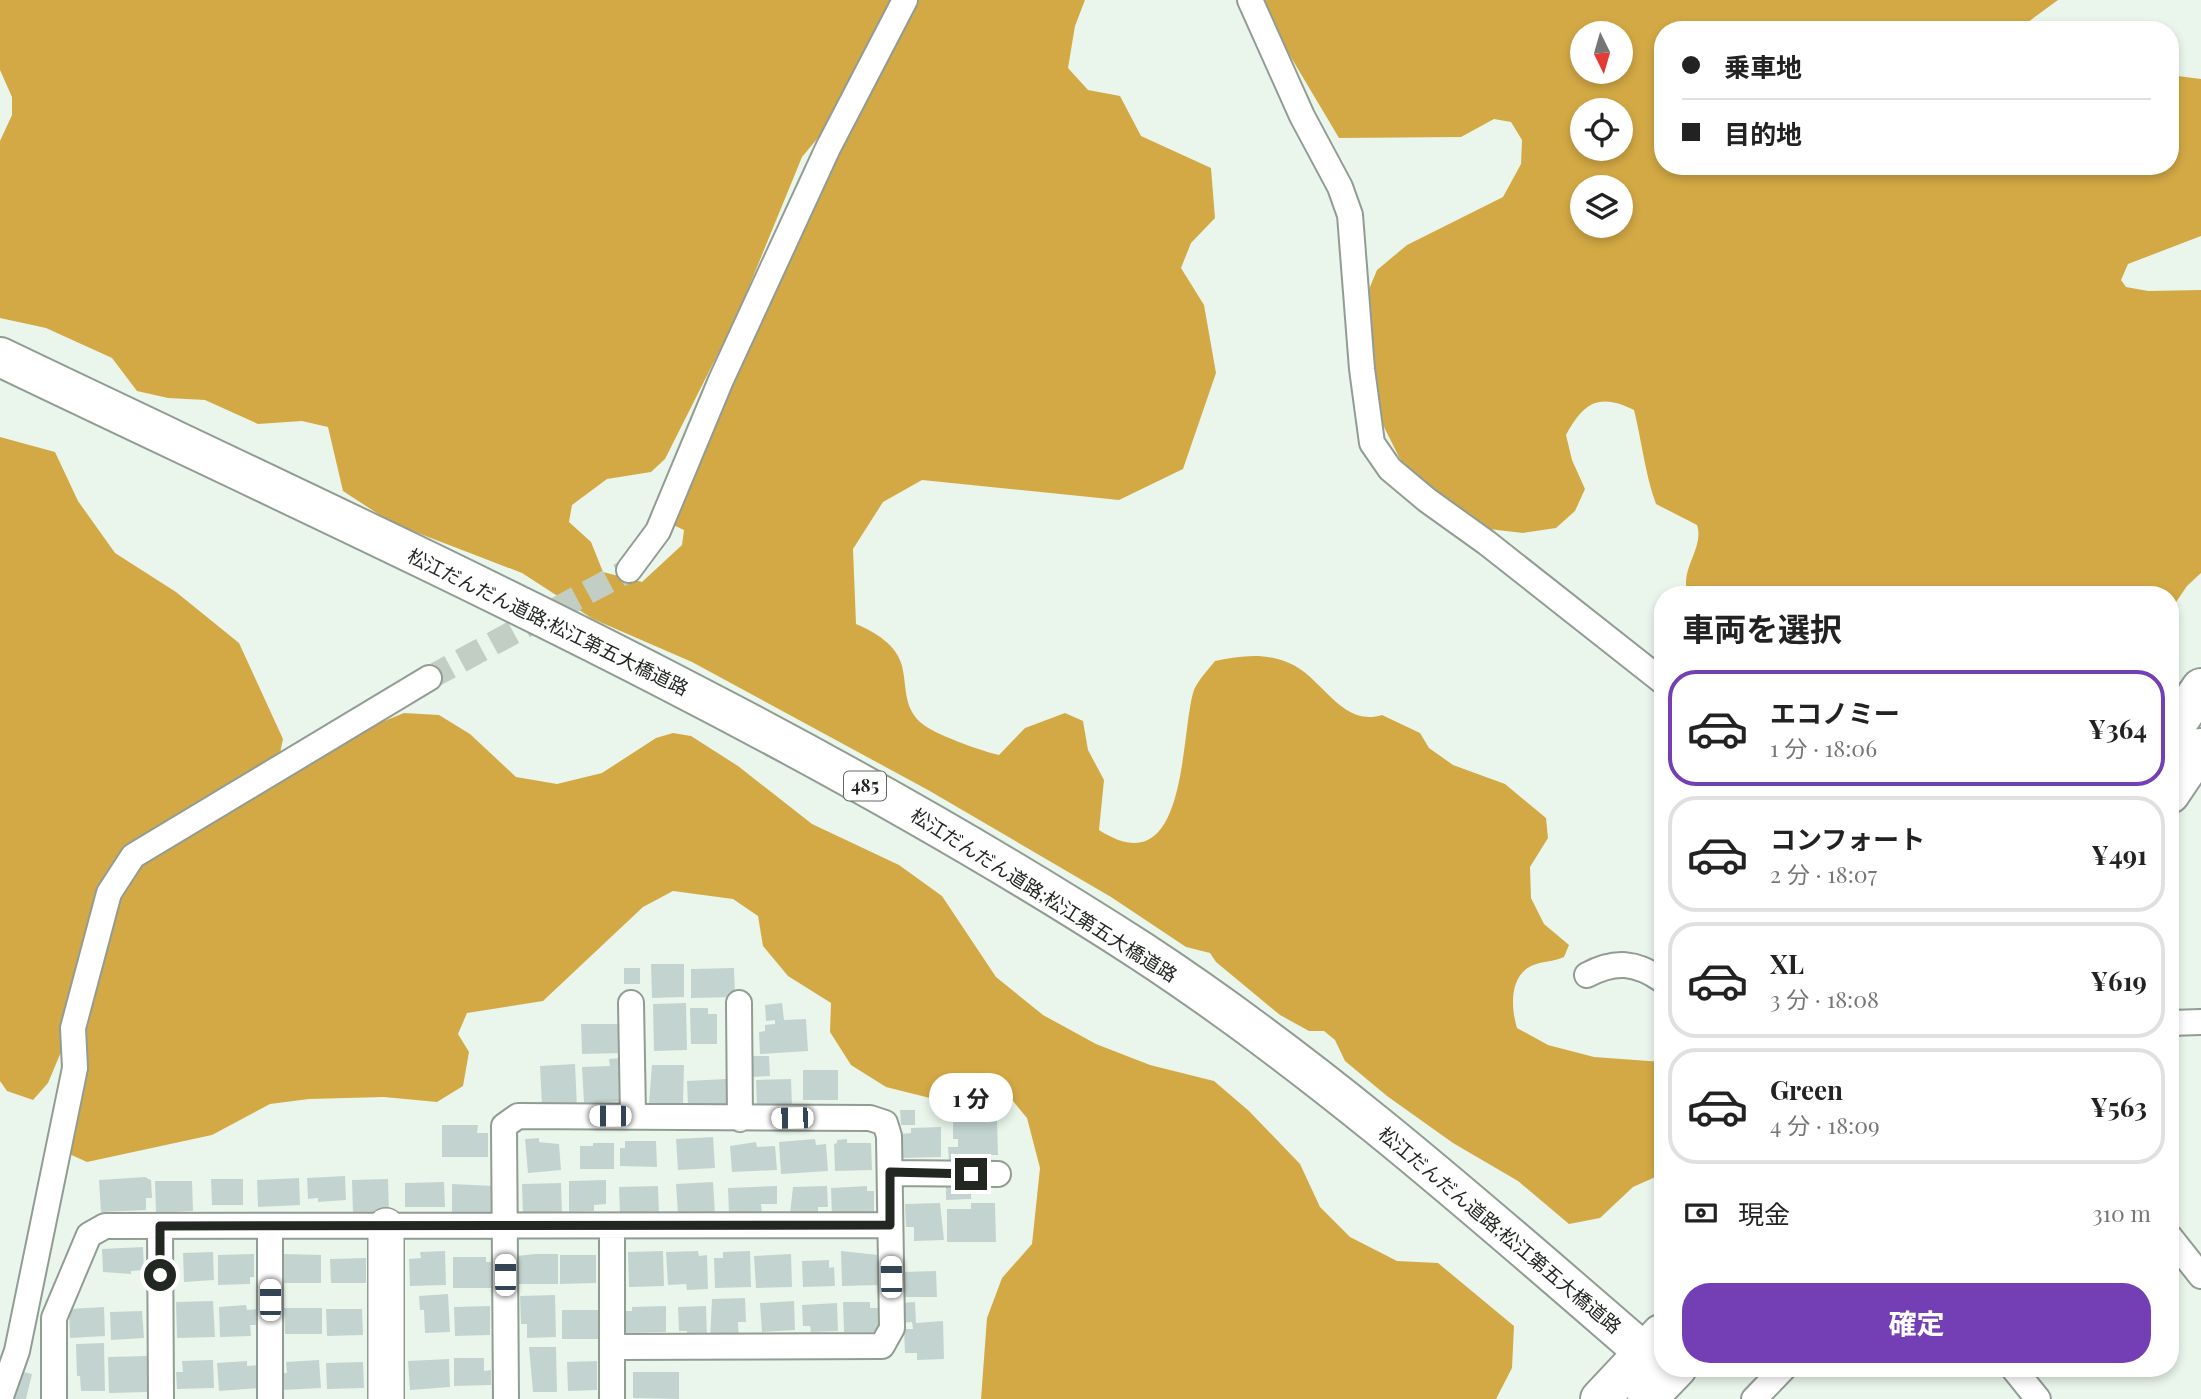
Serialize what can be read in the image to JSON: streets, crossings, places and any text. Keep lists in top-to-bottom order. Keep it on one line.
{"streets":{"highway":["松江だんだん道路;松江第五大橋道路","485"]},"north":"bottom","page":{"banner":["乗車地","目的地"],"heading":"車両を選択","list":[{"name":"エコノミー","note":"1 分 · 18:06","value":"¥364"},{"name":"コンフォート","note":"2 分 · 18:07","value":"¥491"},{"name":"XL","note":"3 分 · 18:08","value":"¥619"},{"name":"Green","note":"4 分 · 18:09","value":"¥563"}],"bubble":"1 分","pay":["現金","310 m"],"buttons":"確定"}}
